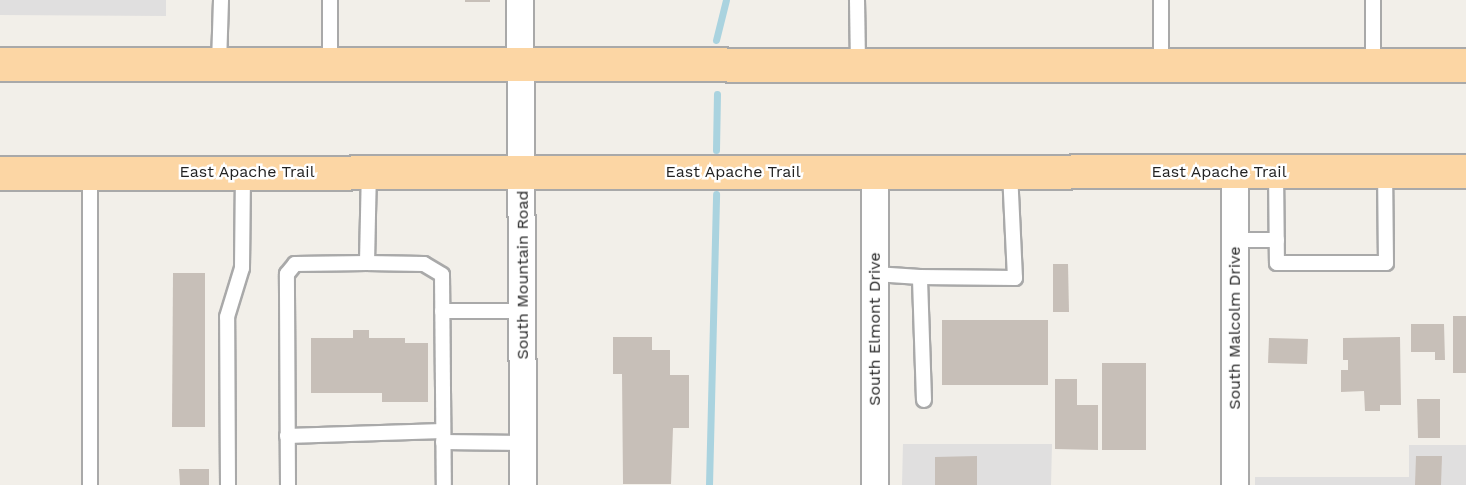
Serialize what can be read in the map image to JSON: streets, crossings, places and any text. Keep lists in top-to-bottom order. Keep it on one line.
{"streets":{"main road":["East Apache Trail"],"street":["South Mountain Road","South Malcolm Drive","South Elmont Drive"]},"crossings":[["East Apache Trail","South Mountain Road"],["East Apache Trail","South Malcolm Drive"],["East Apache Trail","South Elmont Drive"]]}
